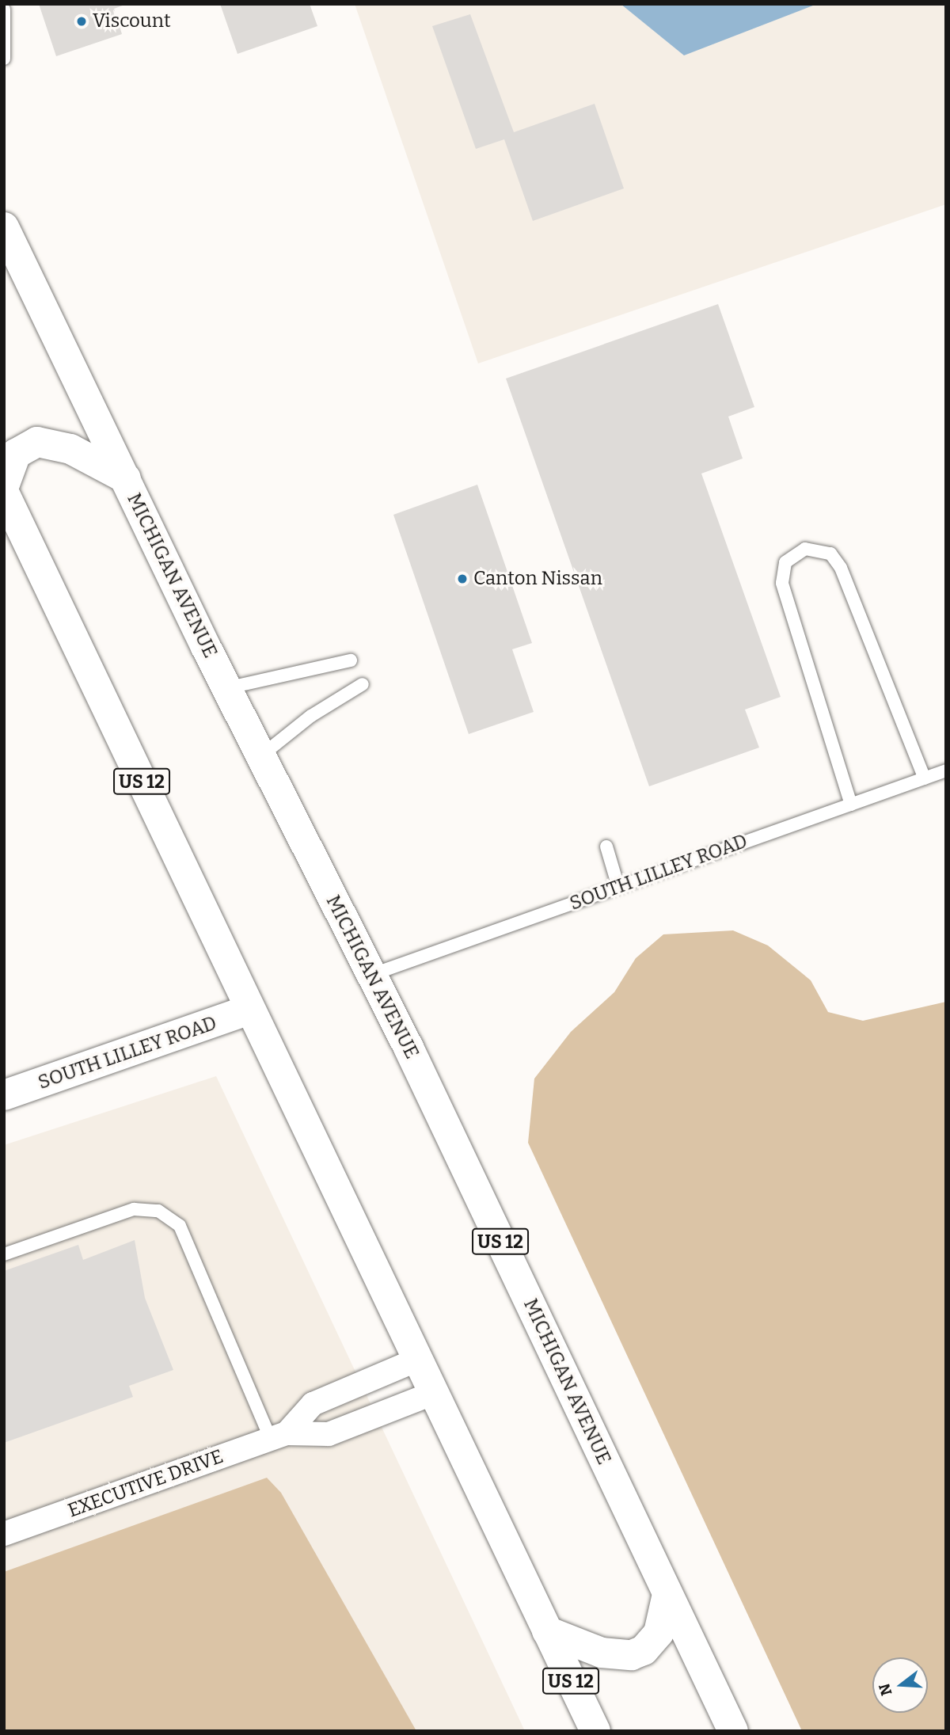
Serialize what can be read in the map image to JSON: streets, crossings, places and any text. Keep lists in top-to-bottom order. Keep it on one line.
{"streets":{"main road":["MICHIGAN AVENUE","US 12","SOUTH LILLEY ROAD"],"street":["EXECUTIVE DRIVE"]},"crossings":[["MICHIGAN AVENUE","SOUTH LILLEY ROAD"],["US 12","SOUTH LILLEY ROAD"],["US 12","EXECUTIVE DRIVE"]],"places":["Viscount","Canton Nissan"],"north":"left"}
